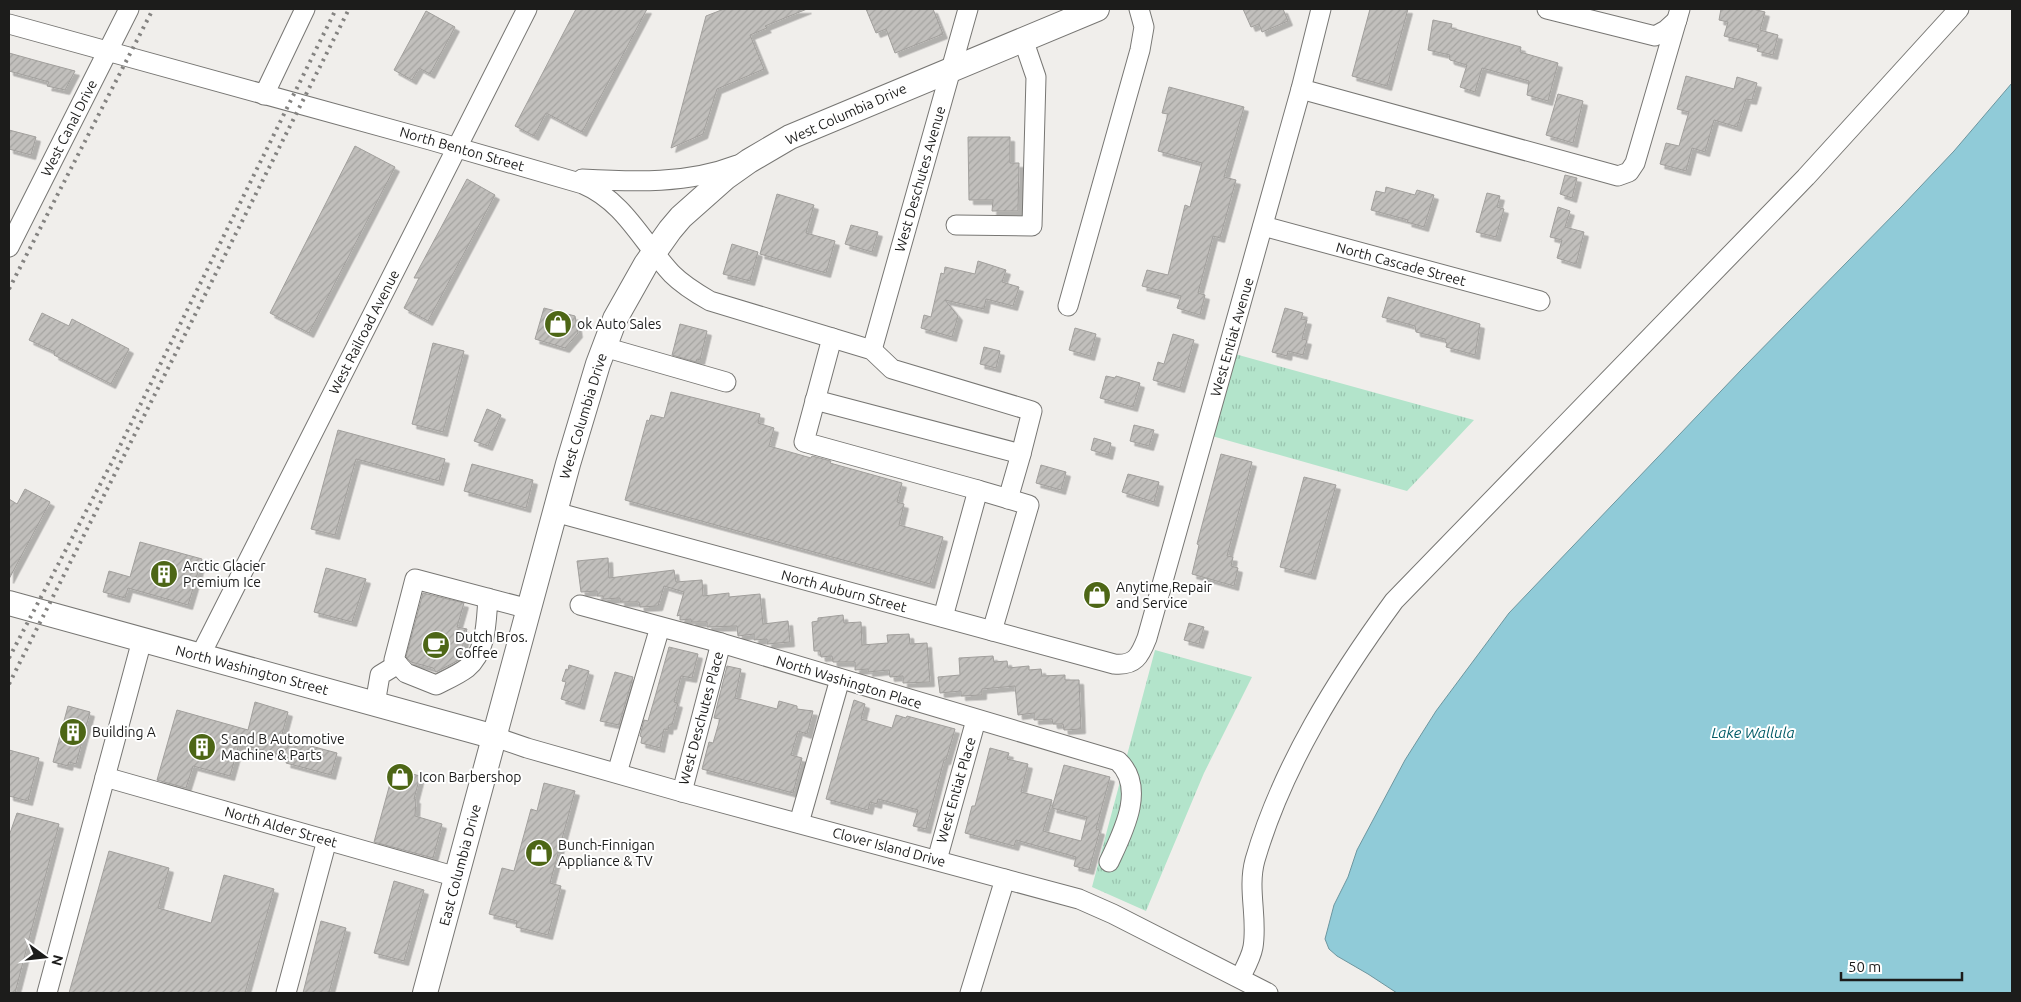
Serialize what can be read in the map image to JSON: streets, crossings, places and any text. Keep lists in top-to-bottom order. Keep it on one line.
{"streets":{"main road":["West Columbia Drive","North Washington Street","East Columbia Drive"],"street":["West Canal Drive","North Benton Street","West Deschutes Avenue","North Cascade Street","West Railroad Avenue","West Entiat Avenue","North Auburn Street","North Washington Place","West Deschutes Place","West Entiat Place","North Alder Street","Clover Island Drive"]},"crossings":[["West Columbia Drive","North Benton Street"],["West Columbia Drive","West Deschutes Avenue"],["West Columbia Drive","North Auburn Street"],["West Columbia Drive","North Washington Street"],["West Columbia Drive","Clover Island Drive"],["West Columbia Drive","East Columbia Drive"],["West Canal Drive","North Benton Street"],["North Benton Street","West Deschutes Avenue"],["North Benton Street","West Railroad Avenue"],["North Cascade Street","West Entiat Avenue"],["West Railroad Avenue","North Washington Street"],["West Entiat Avenue","North Auburn Street"],["North Washington Street","Clover Island Drive"],["North Washington Street","East Columbia Drive"],["North Washington Place","West Deschutes Place"],["North Washington Place","West Entiat Place"],["West Deschutes Place","Clover Island Drive"],["West Entiat Place","Clover Island Drive"],["North Alder Street","East Columbia Drive"],["Clover Island Drive","East Columbia Drive"]],"water":["Lake Wallula"],"places":{"shop":["ok Auto Sales","Anytime Repair and Service","Icon Barbershop","Bunch-Finnigan Appliance & TV"],"building":["Arctic Glacier Premium Ice","Building A","S and B Automotive Machine & Parts"],"cafe":["Dutch Bros. Coffee"]},"scale_bar":"50 m","north":"right"}
